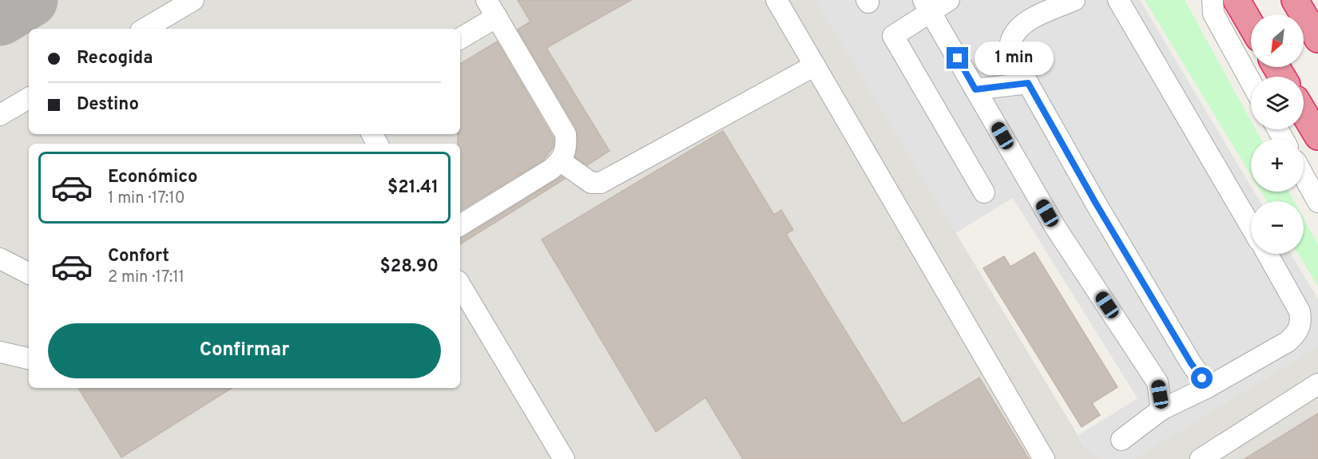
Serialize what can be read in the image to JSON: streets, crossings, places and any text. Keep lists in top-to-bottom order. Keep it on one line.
{"north":"bottom left","page":{"map_buttons":["+","−"],"banner":["Recogida","Destino"],"bubble":"1 min","list":[{"name":"Económico","note":"1 min · 17:10","value":"$21.41"},{"name":"Confort","note":"2 min · 17:11","value":"$28.90"}],"buttons":"Confirmar"}}
